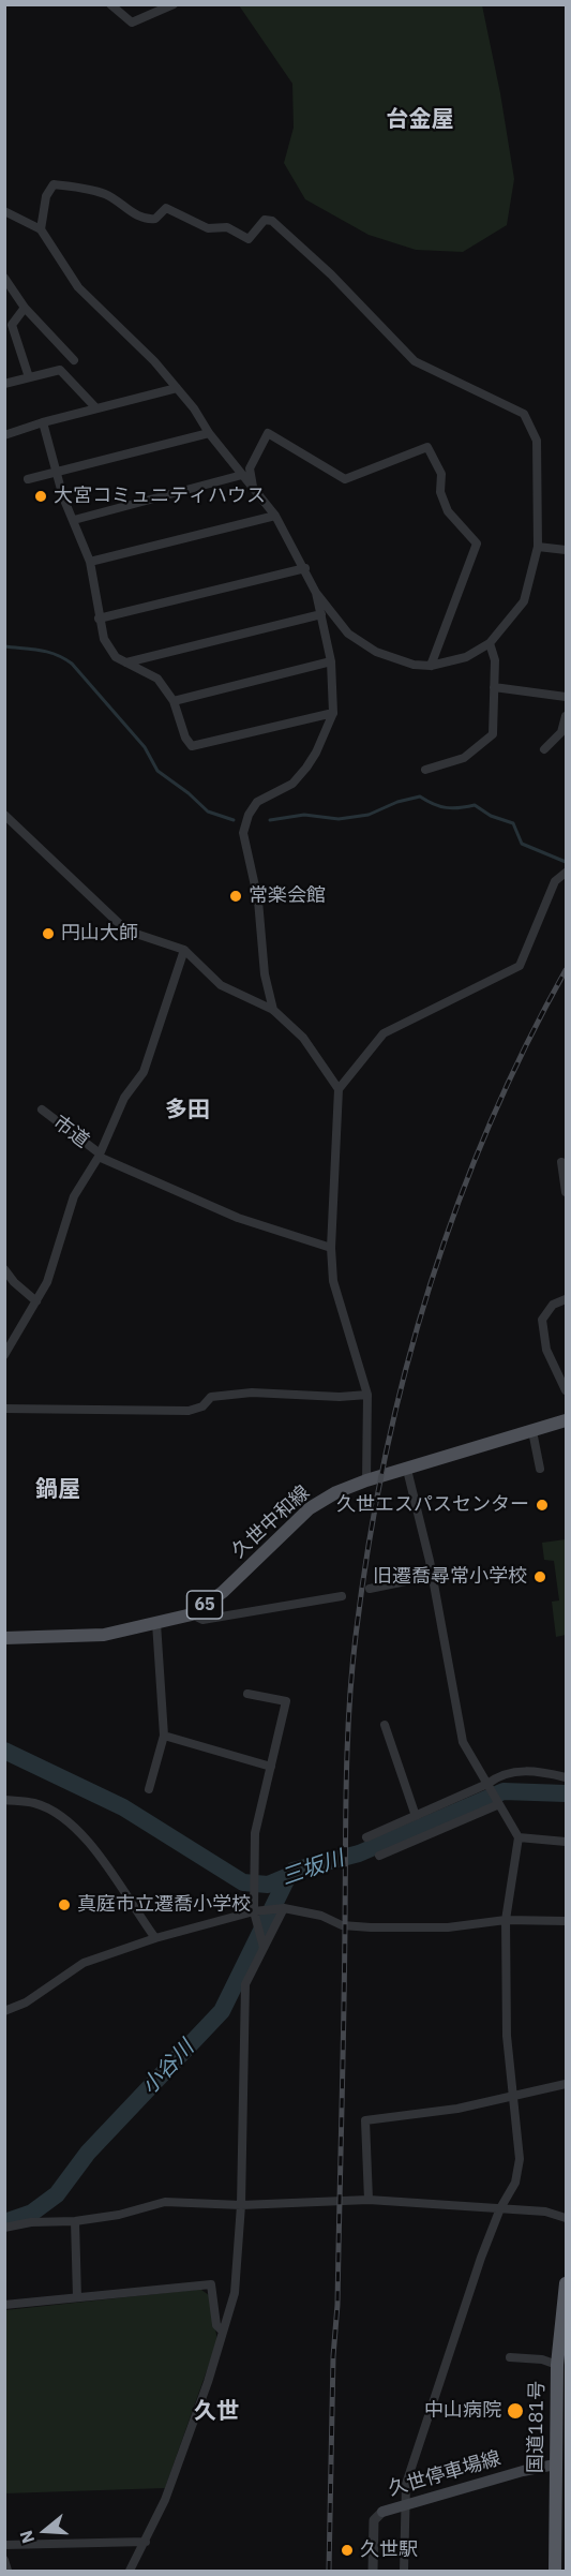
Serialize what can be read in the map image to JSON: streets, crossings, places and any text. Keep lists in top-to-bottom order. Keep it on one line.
{"streets":{"highway":["国道181号"],"main road":["久世中和線","65","久世停車場線"],"street":["市道"]},"crossings":[["国道181号","久世停車場線"]],"districts":["台金屋","多田","鍋屋","久世"],"water":["三坂川","小谷川"],"places":["大宮コミュニティハウス","常楽会館","円山大師","久世エスパスセンター","旧遷喬尋常小学校","真庭市立遷喬小学校","中山病院","久世駅"],"north":"left"}
